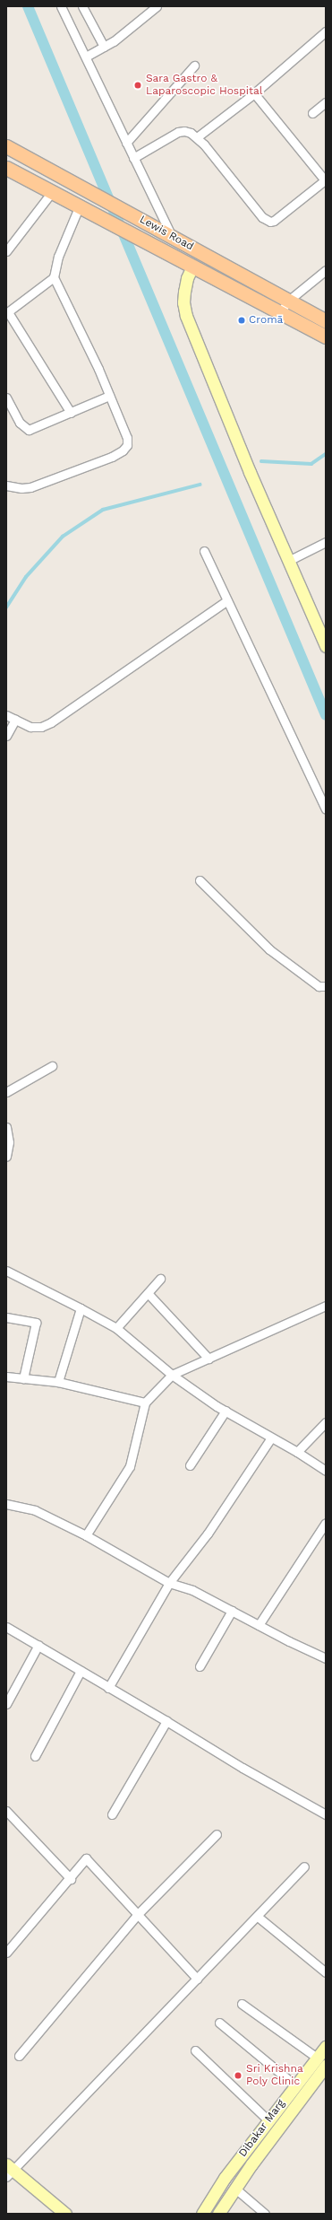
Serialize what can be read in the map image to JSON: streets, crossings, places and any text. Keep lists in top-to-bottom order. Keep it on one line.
{"streets":{"main road":["Lewis Road"],"street":["Dibakar Marg"]},"places":["Sara Gastro & Laparoscopic Hospital","Cromā","Sri Krishna Poly Clinic"]}
